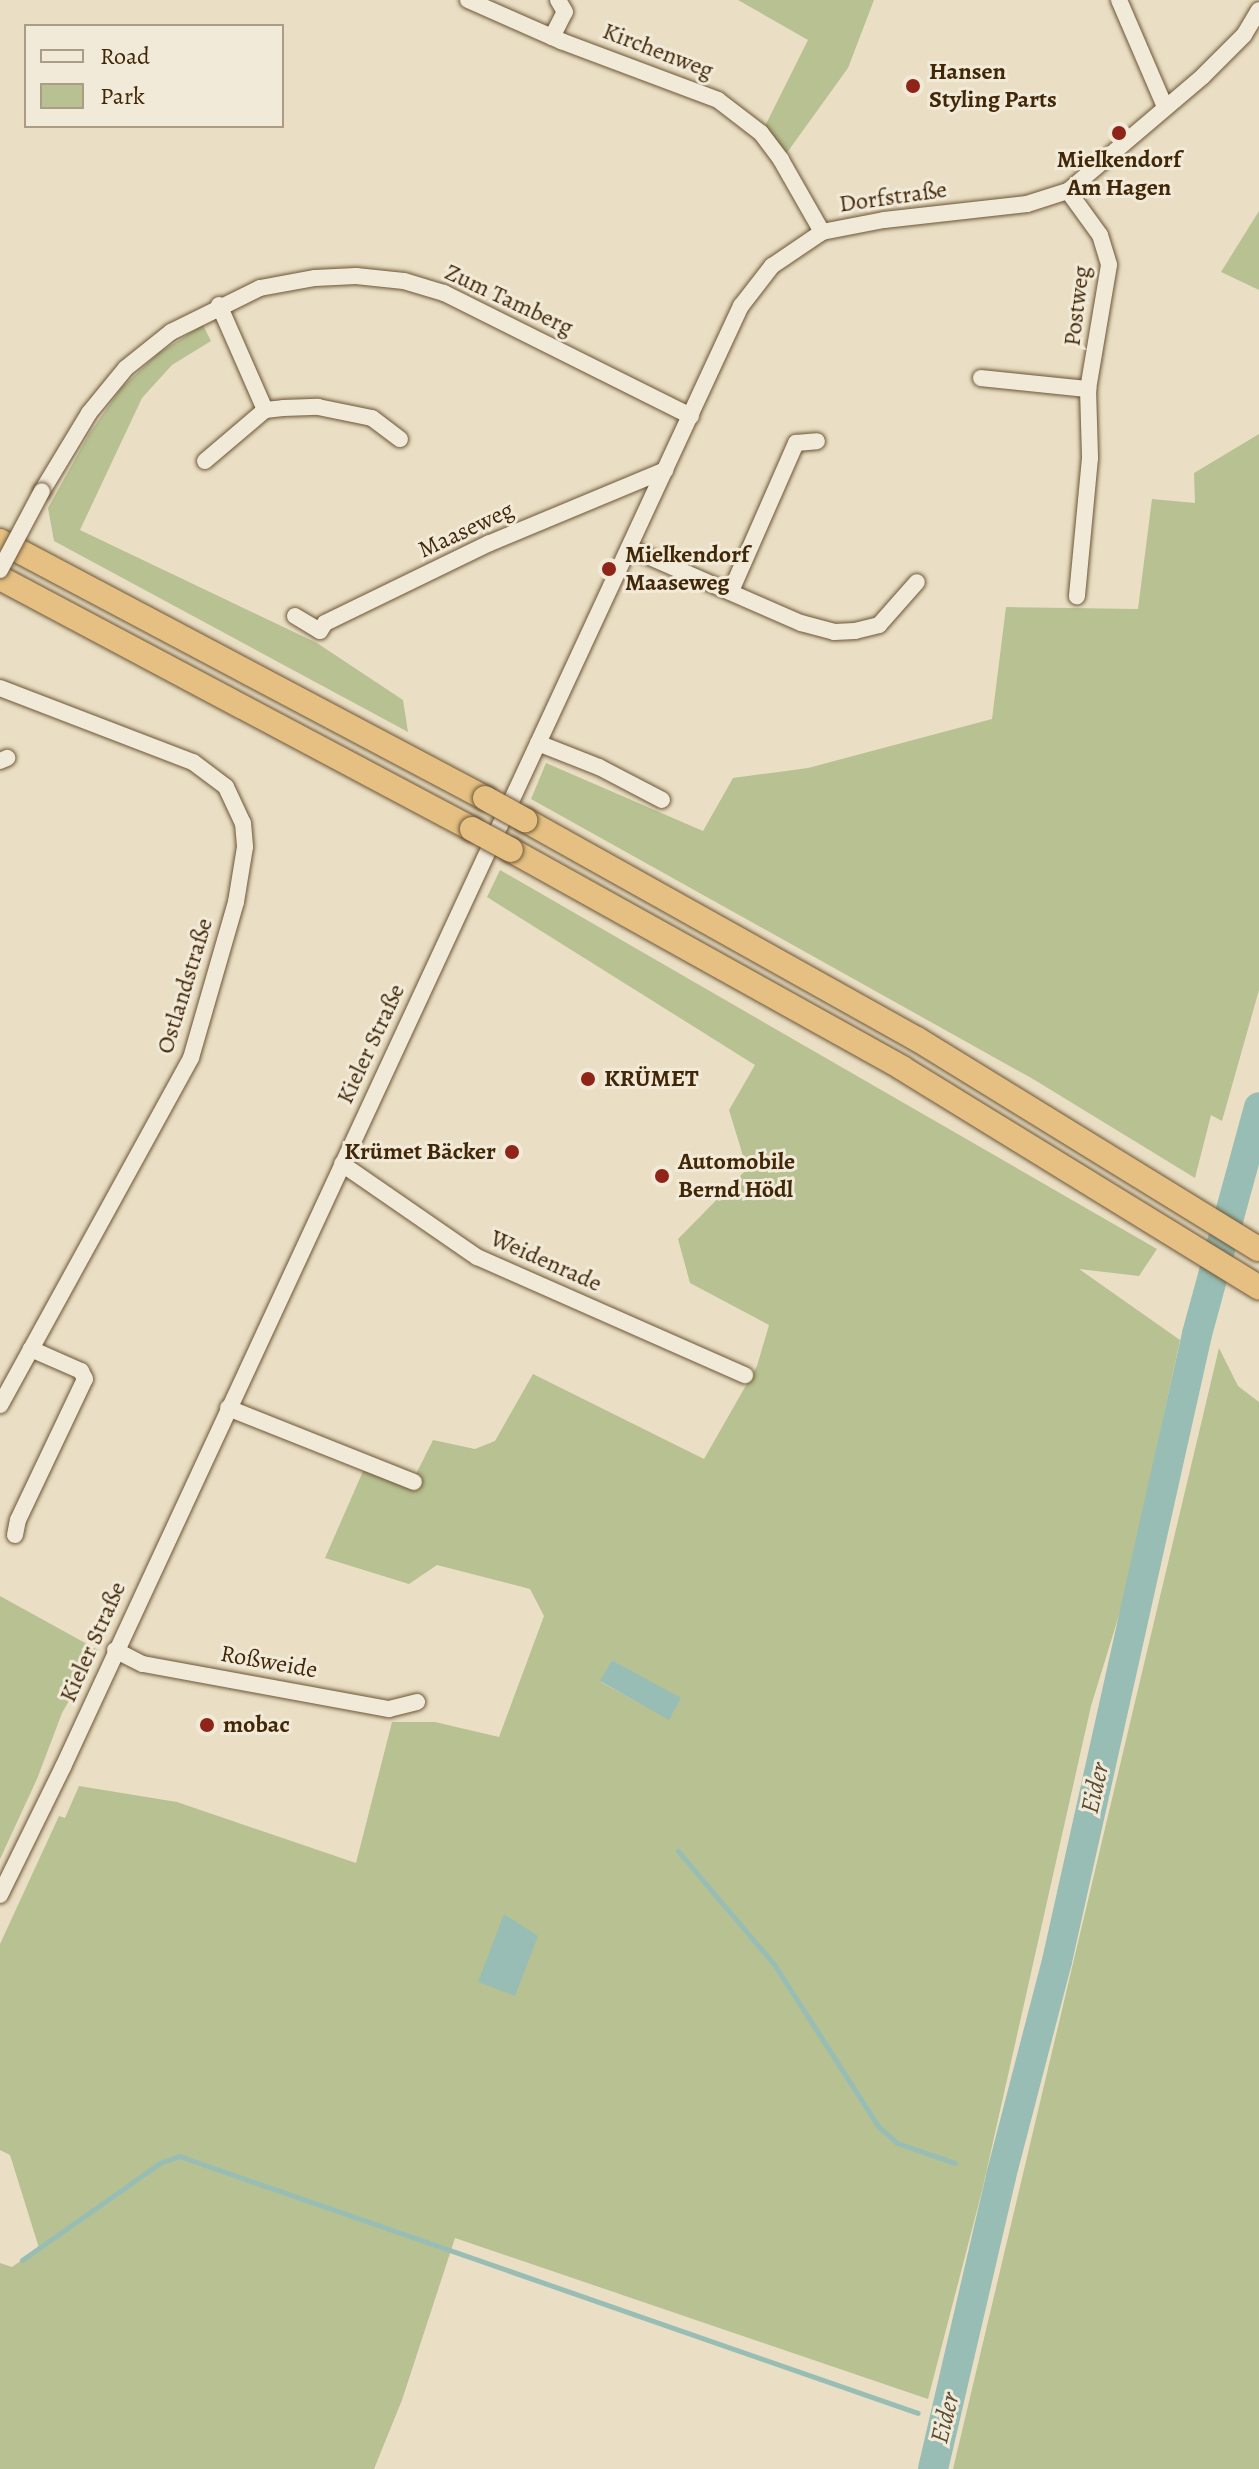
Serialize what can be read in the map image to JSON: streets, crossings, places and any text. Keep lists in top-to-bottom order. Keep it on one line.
{"streets":{"street":["Kirchenweg","Dorfstraße","Zum Tamberg","Postweg","Maaseweg","Ostlandstraße","Kieler Straße","Weidenrade","Roßweide"]},"crossings":[["Kirchenweg","Dorfstraße"],["Dorfstraße","Zum Tamberg"],["Dorfstraße","Postweg"],["Dorfstraße","Maaseweg"],["Dorfstraße","Kieler Straße"],["Kieler Straße","Weidenrade"],["Kieler Straße","Roßweide"]],"water":["Eider"],"places":["Hansen Styling Parts","Mielkendorf Am Hagen","Mielkendorf Maaseweg","KRÜMET","Krümet Bäcker","Automobile Bernd Hödl","mobac"],"legend":["Road","Park"]}
